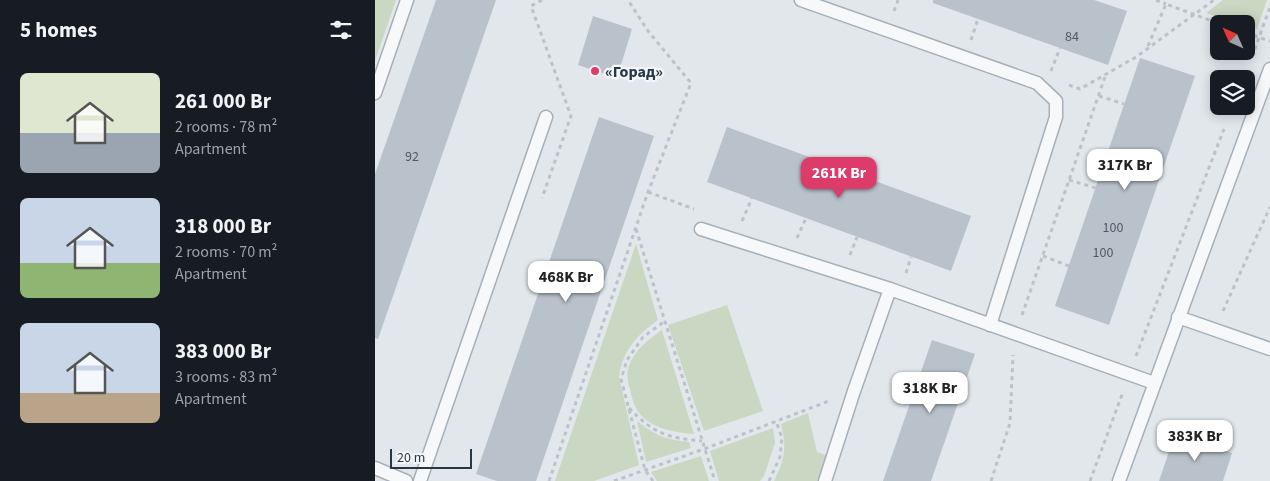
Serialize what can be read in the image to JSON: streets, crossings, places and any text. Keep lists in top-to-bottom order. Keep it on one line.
{"places":["«Горад»"],"house_numbers":["84","92","100","100"],"scale_bar":"20 m","north":"top left","page":{"heading":"5 homes","list":[{"name":"261 000 Br","note":"2 rooms · 78 m² · Apartment"},{"name":"318 000 Br","note":"2 rooms · 70 m² · Apartment"},{"name":"383 000 Br","note":"3 rooms · 83 m² · Apartment"}],"price":["317K Br","261K Br","468K Br","318K Br","383K Br"],"scale":"20 m"}}
